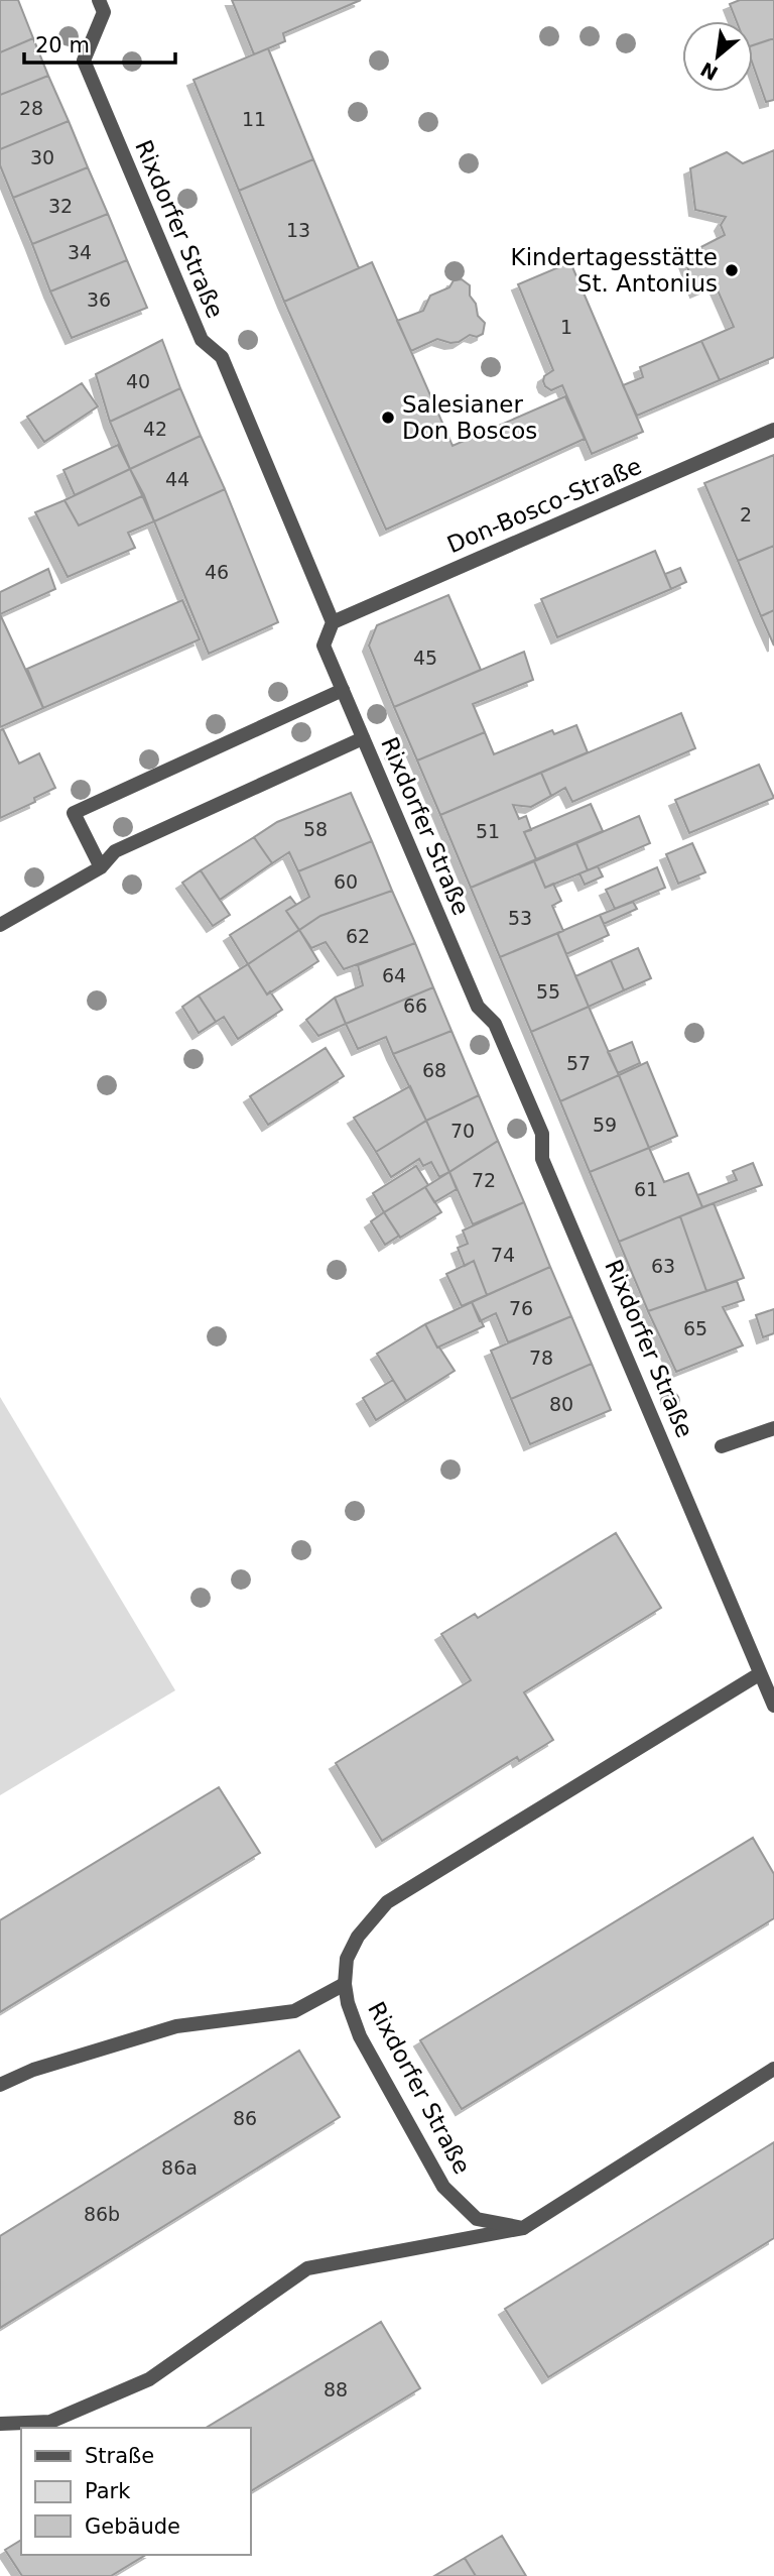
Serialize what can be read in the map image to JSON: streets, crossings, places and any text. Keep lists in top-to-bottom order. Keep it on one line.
{"streets":{"street":["Rixdorfer Straße","Don-Bosco-Straße"]},"crossings":[["Rixdorfer Straße","Don-Bosco-Straße"]],"places":["Kindertagesstätte St. Antonius","Salesianer Don Boscos"],"house_numbers":["28","11","30","32","13","34","36","1","40","42","44","2","46","45","58","51","60","53","62","64","55","66","57","68","59","70","72","61","74","63","76","65","78","80","86","86a","86b","88"],"legend":["Straße","Park","Gebäude"],"scale_bar":"20 m","north":"bottom left"}
